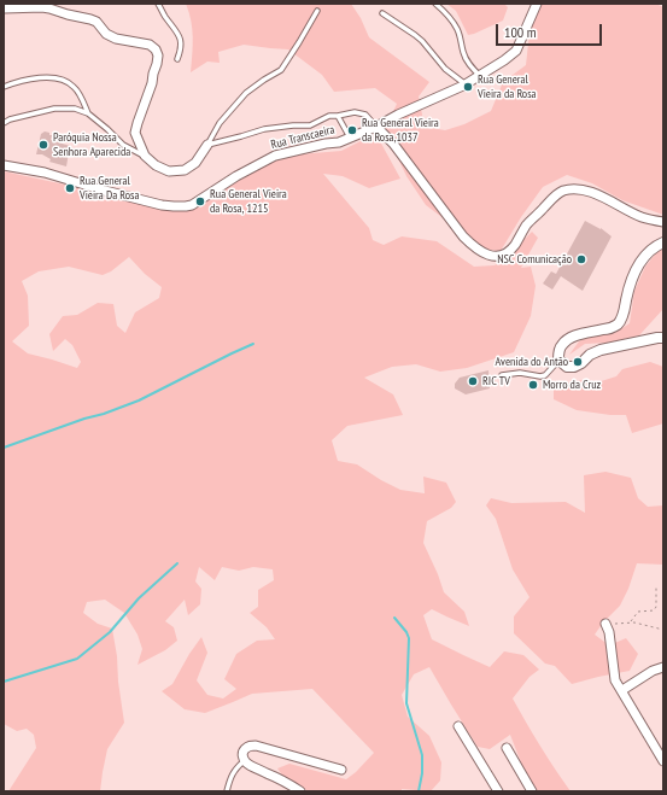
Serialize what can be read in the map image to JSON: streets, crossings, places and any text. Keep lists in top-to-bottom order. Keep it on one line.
{"streets":{"street":["Rua Transcaeira"]},"places":["Rua General Vieira da Rosa","Rua General Vieira da Rosa,1037","Paróquia Nossa Senhora Aparecida","Rua General Vieira Da Rosa","Rua General Vieira da Rosa, 1215","NSC Comunicação","Avenida do Antão","RIC TV","Morro da Cruz"],"scale_bar":"100 m"}
